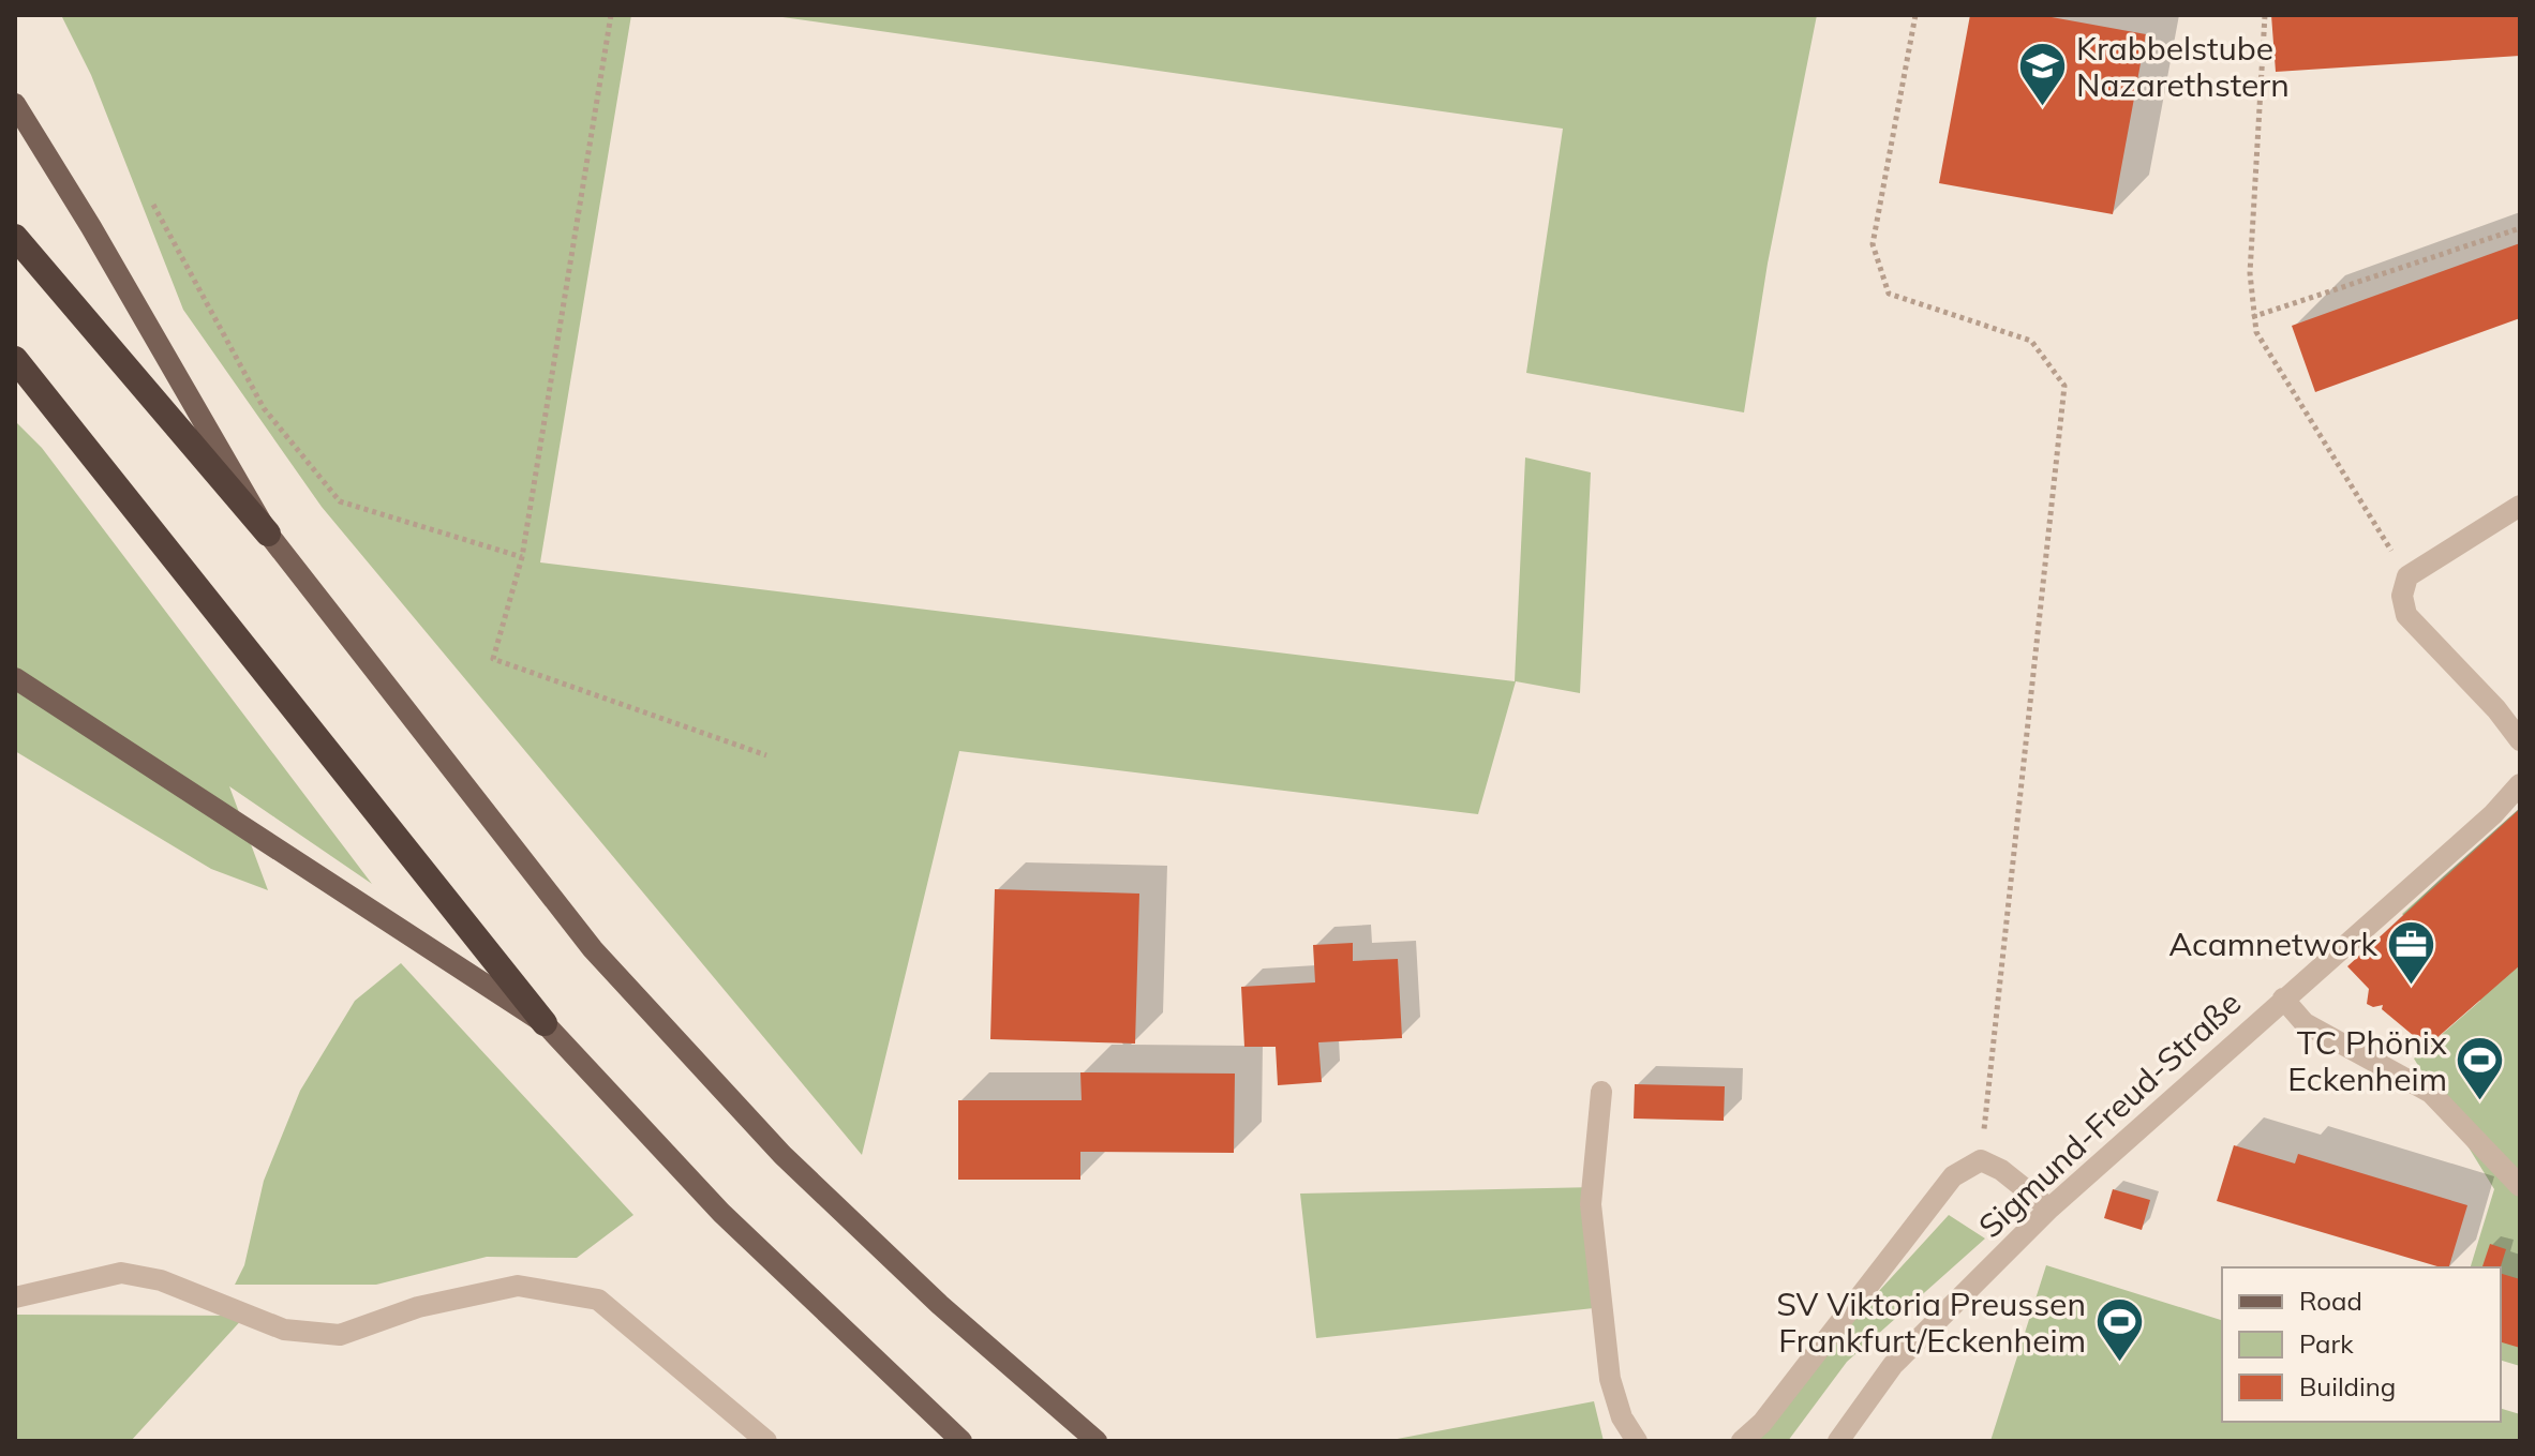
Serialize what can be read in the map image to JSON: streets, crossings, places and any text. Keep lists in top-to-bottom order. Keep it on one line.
{"streets":{"lane":["Sigmund-Freud-Straße"]},"places":{"school or university":["Krabbelstube Nazarethstern"],"office":["Acamnetwork"],"sports":["TC Phönix Eckenheim","SV Viktoria Preussen Frankfurt/Eckenheim"]},"legend":["Road","Park","Building"]}
